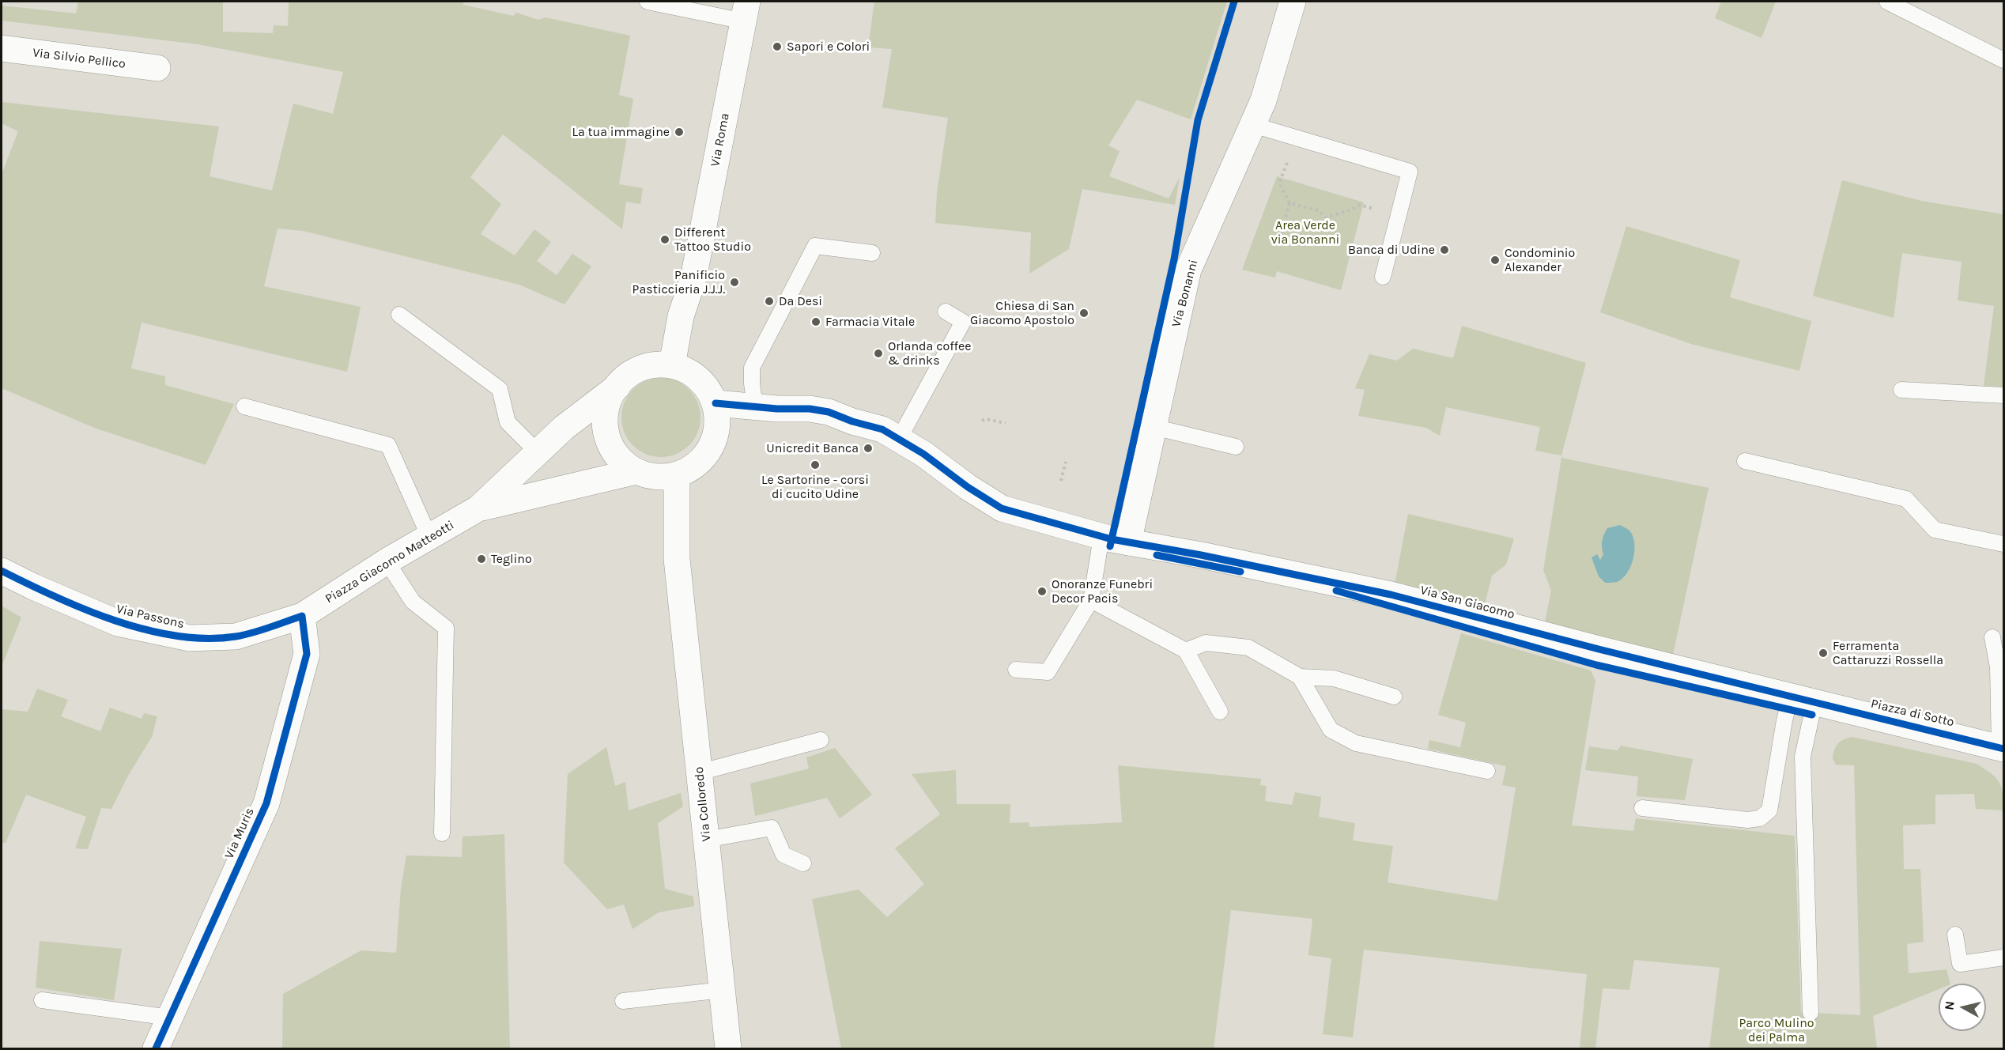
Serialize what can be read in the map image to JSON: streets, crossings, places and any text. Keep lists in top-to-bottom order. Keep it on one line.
{"streets":{"street":["Via Silvio Pellico","Via Roma","Via Bonanni","Piazza Giacomo Matteotti","Via San Giacomo","Via Passons","Piazza di Sotto","Via Colloredo","Via Muris"]},"crossings":[["Via Roma","Piazza Giacomo Matteotti"],["Via Roma","Via Colloredo"],["Via Bonanni","Via San Giacomo"],["Piazza Giacomo Matteotti","Via Passons"],["Piazza Giacomo Matteotti","Via Colloredo"],["Piazza Giacomo Matteotti","Via Muris"],["Via San Giacomo","Piazza di Sotto"],["Via Passons","Via Muris"]],"parks":["Area Verde via Bonanni","Parco Mulino dei Palma"],"places":["Sapori e Colori","La tua immagine","Different Tattoo Studio","Banca di Udine","Condominio Alexander","Panificio Pasticcieria J.J.J.","Da Desi","Chiesa di San Giacomo Apostolo","Farmacia Vitale","Orlanda coffee & drinks","Unicredit Banca","Le Sartorine - corsi di cucito Udine","Teglino","Onoranze Funebri Decor Pacis","Ferramenta Cattaruzzi Rossella"],"north":"left"}
